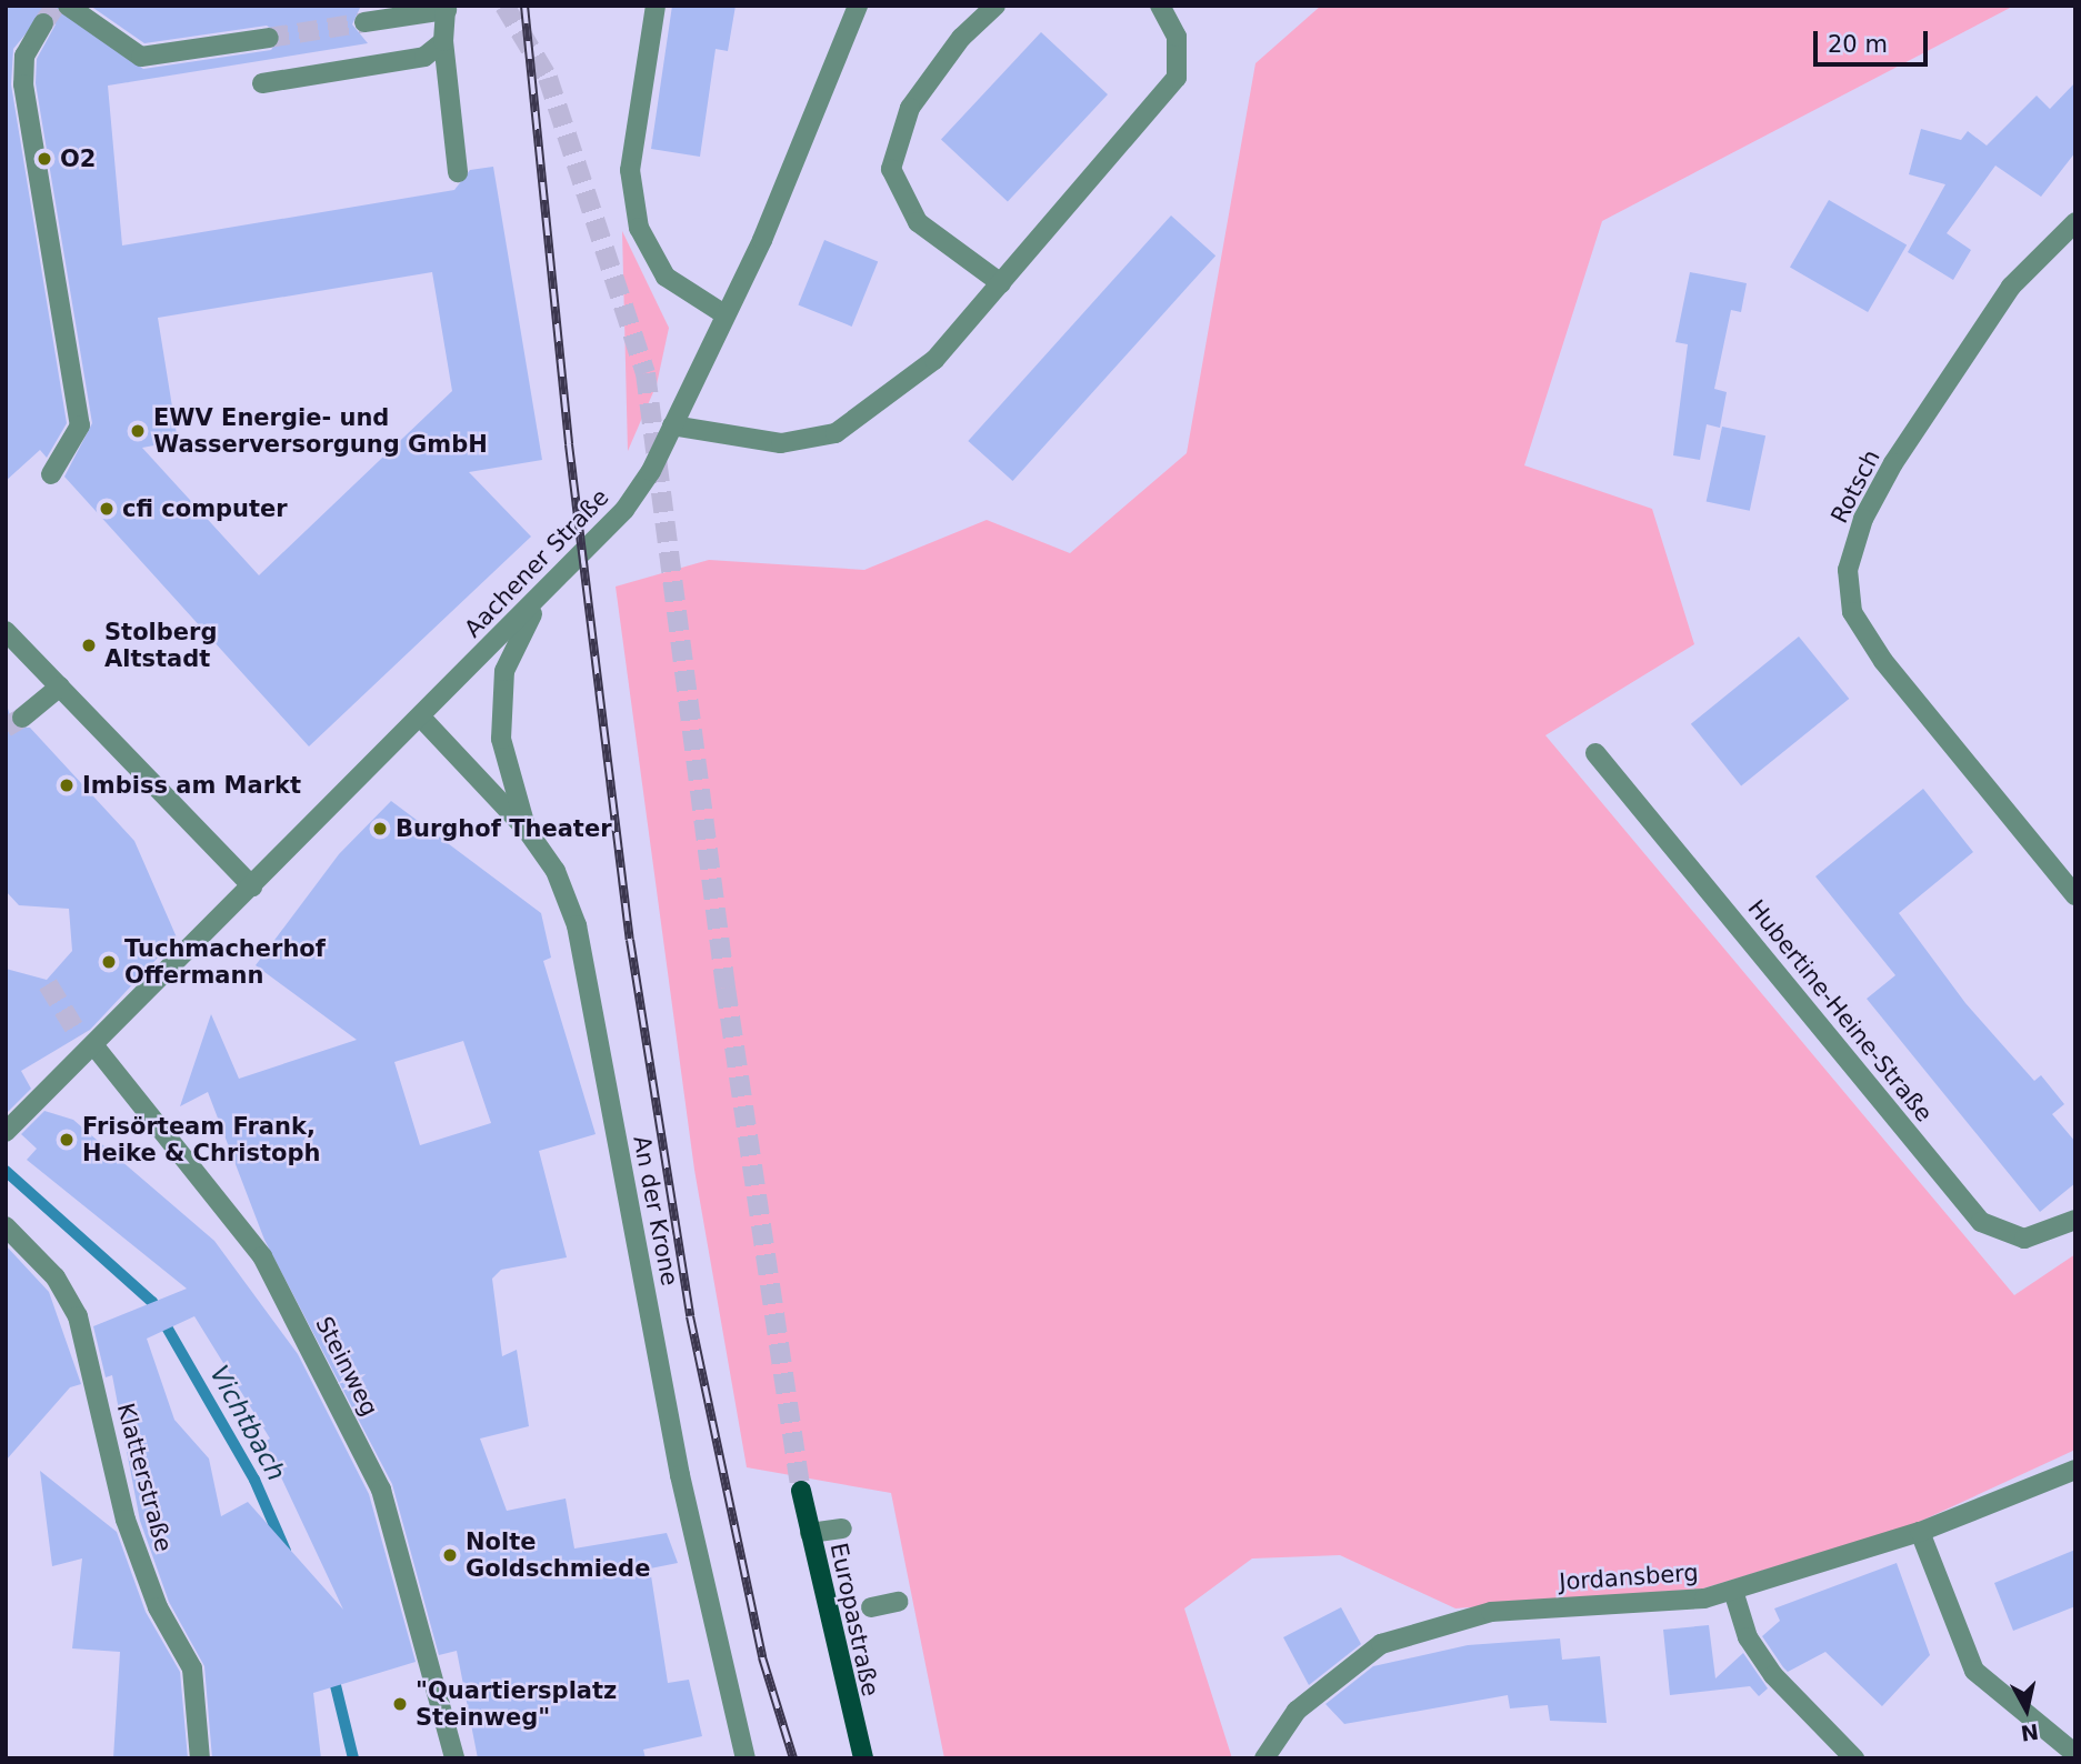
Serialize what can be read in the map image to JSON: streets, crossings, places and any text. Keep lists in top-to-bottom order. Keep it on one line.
{"streets":{"main road":["Europastraße"],"street":["Rotsch","Aachener Straße","Hubertine-Heine-Straße","An der Krone","Steinweg","Klatterstraße","Jordansberg"]},"crossings":[["Aachener Straße","An der Krone"],["Aachener Straße","Steinweg"]],"water":["Vichtbach"],"places":["O2","EWV Energie- und Wasserversorgung GmbH","cfi computer","Stolberg Altstadt","Imbiss am Markt","Burghof Theater","Tuchmacherhof Offermann","Frisörteam Frank, Heike & Christoph","Nolte Goldschmiede","\"Quartiersplatz Steinweg\""],"scale_bar":"20 m","north":"bottom"}
